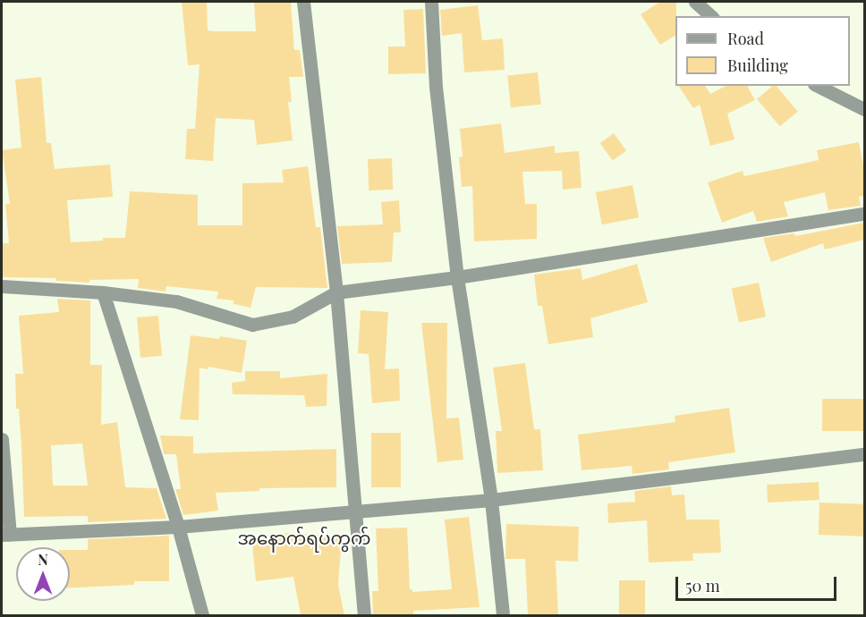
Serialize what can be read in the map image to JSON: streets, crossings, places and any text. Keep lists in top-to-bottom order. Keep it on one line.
{"districts":["အနောက်ရပ်ကွက်"],"legend":["Road","Building"],"scale_bar":"50 m","north":"top"}
